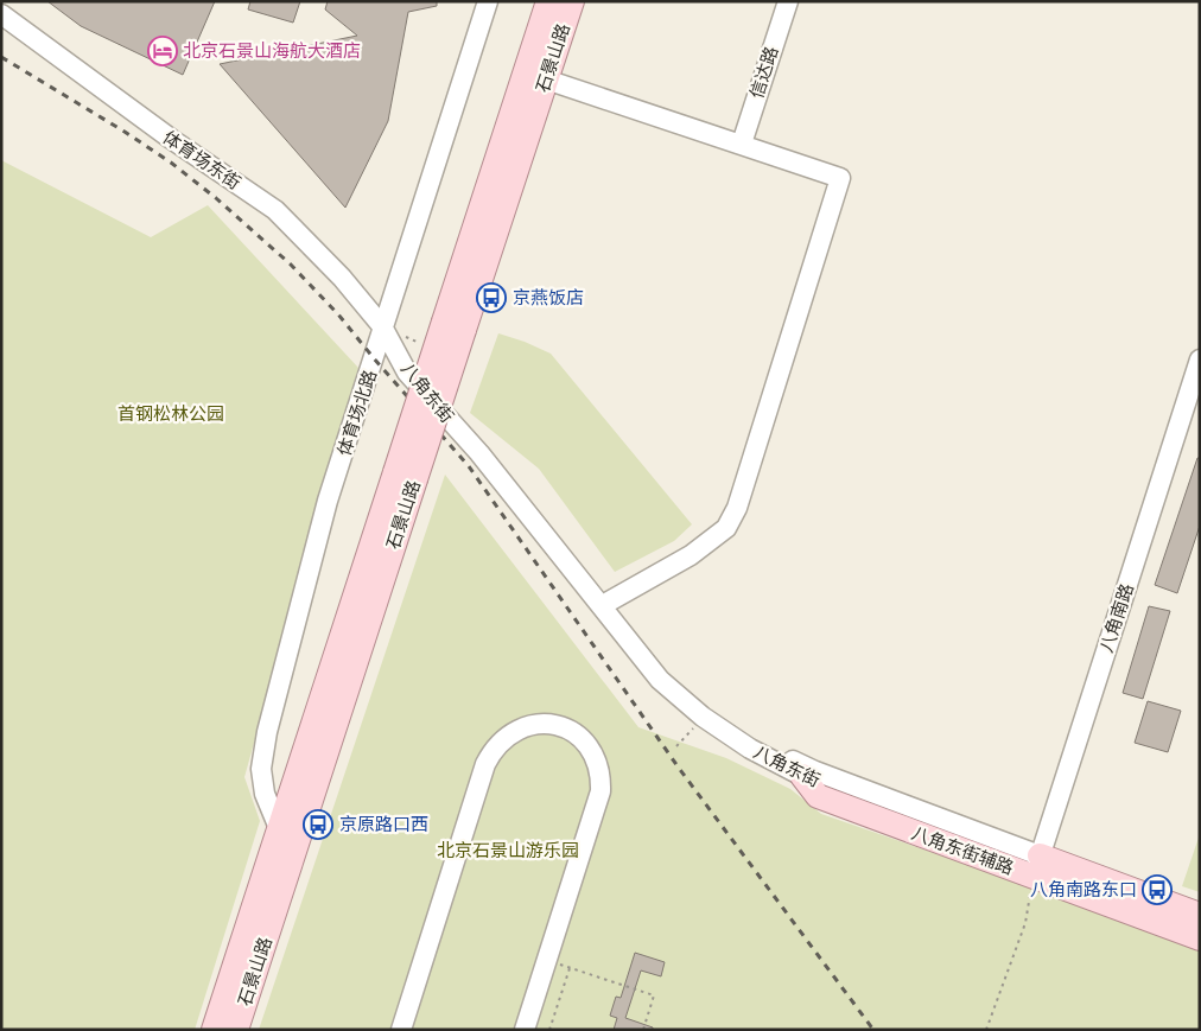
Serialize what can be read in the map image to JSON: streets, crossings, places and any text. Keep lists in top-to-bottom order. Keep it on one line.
{"streets":{"main road":["石景山路","八角东街","八角东街辅路"],"street":["信达路","体育场东街","体育场北路","八角南路"]},"crossings":[["石景山路","体育场北路"],["体育场东街","八角东街"],["体育场东街","体育场北路"],["八角东街","体育场北路"],["八角东街","八角南路"],["八角东街","八角东街辅路"],["八角南路","八角东街辅路"]],"parks":["首钢松林公园","北京石景山游乐园"],"places":{"hotel":["北京石景山海航大酒店"],"bus stop":["京燕饭店","京原路口西","八角南路东口"]}}
